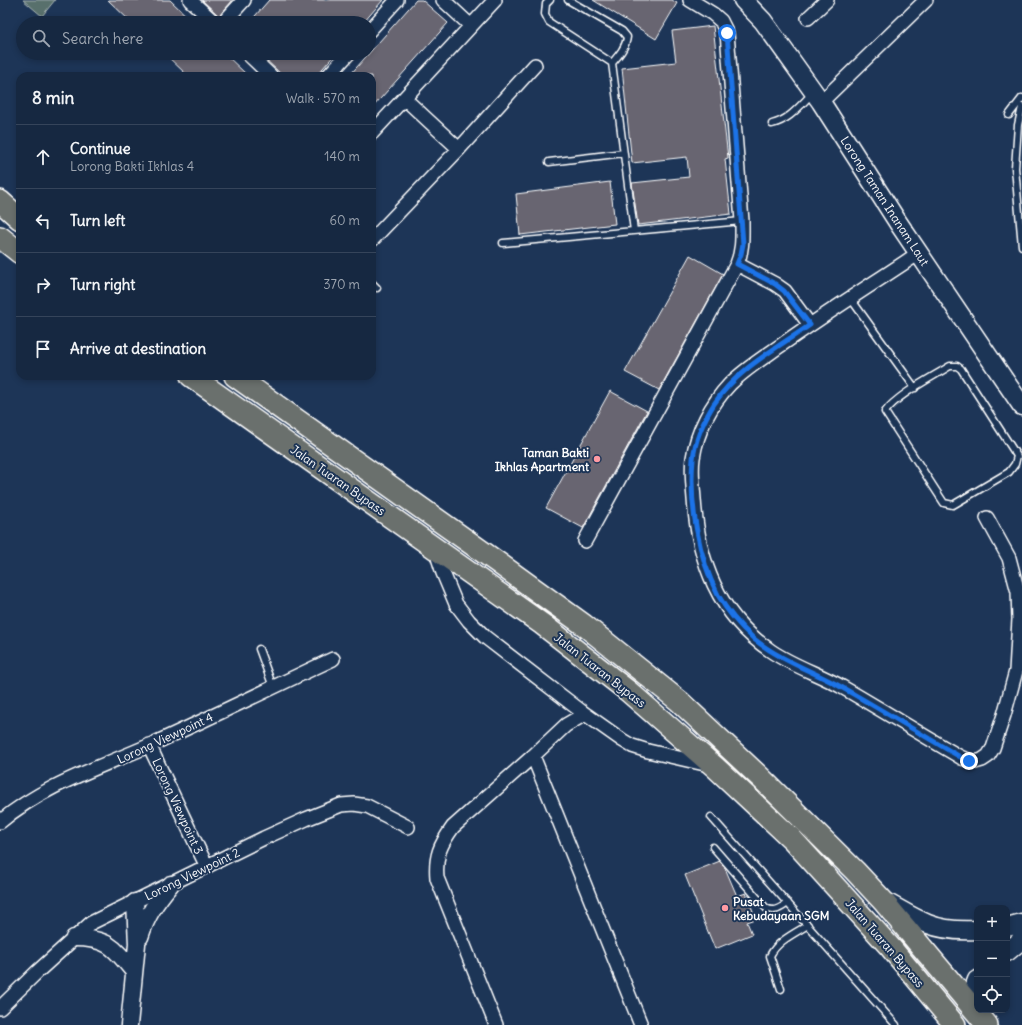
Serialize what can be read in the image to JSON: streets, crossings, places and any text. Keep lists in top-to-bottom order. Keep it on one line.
{"streets":{"highway":["Jalan Tuaran Bypass"],"main road":["Lorong Taman Inanam Laut"],"street":["Lorong Viewpoint 4","Lorong Viewpoint 3","Lorong Viewpoint 2"]},"crossings":[["Lorong Viewpoint 4","Lorong Viewpoint 3"],["Lorong Viewpoint 3","Lorong Viewpoint 2"]],"places":["Taman Bakti Ikhlas Apartment","Pusat Kebudayaan SGM"],"page":{"search":"Search here","heading":["8 min","Walk · 570 m"],"list":[["Continue","Lorong Bakti Ikhlas 4","140 m"],["Turn left","60 m"],["Turn right","370 m"],"Arrive at destination"],"map_buttons":["+","−"]}}
